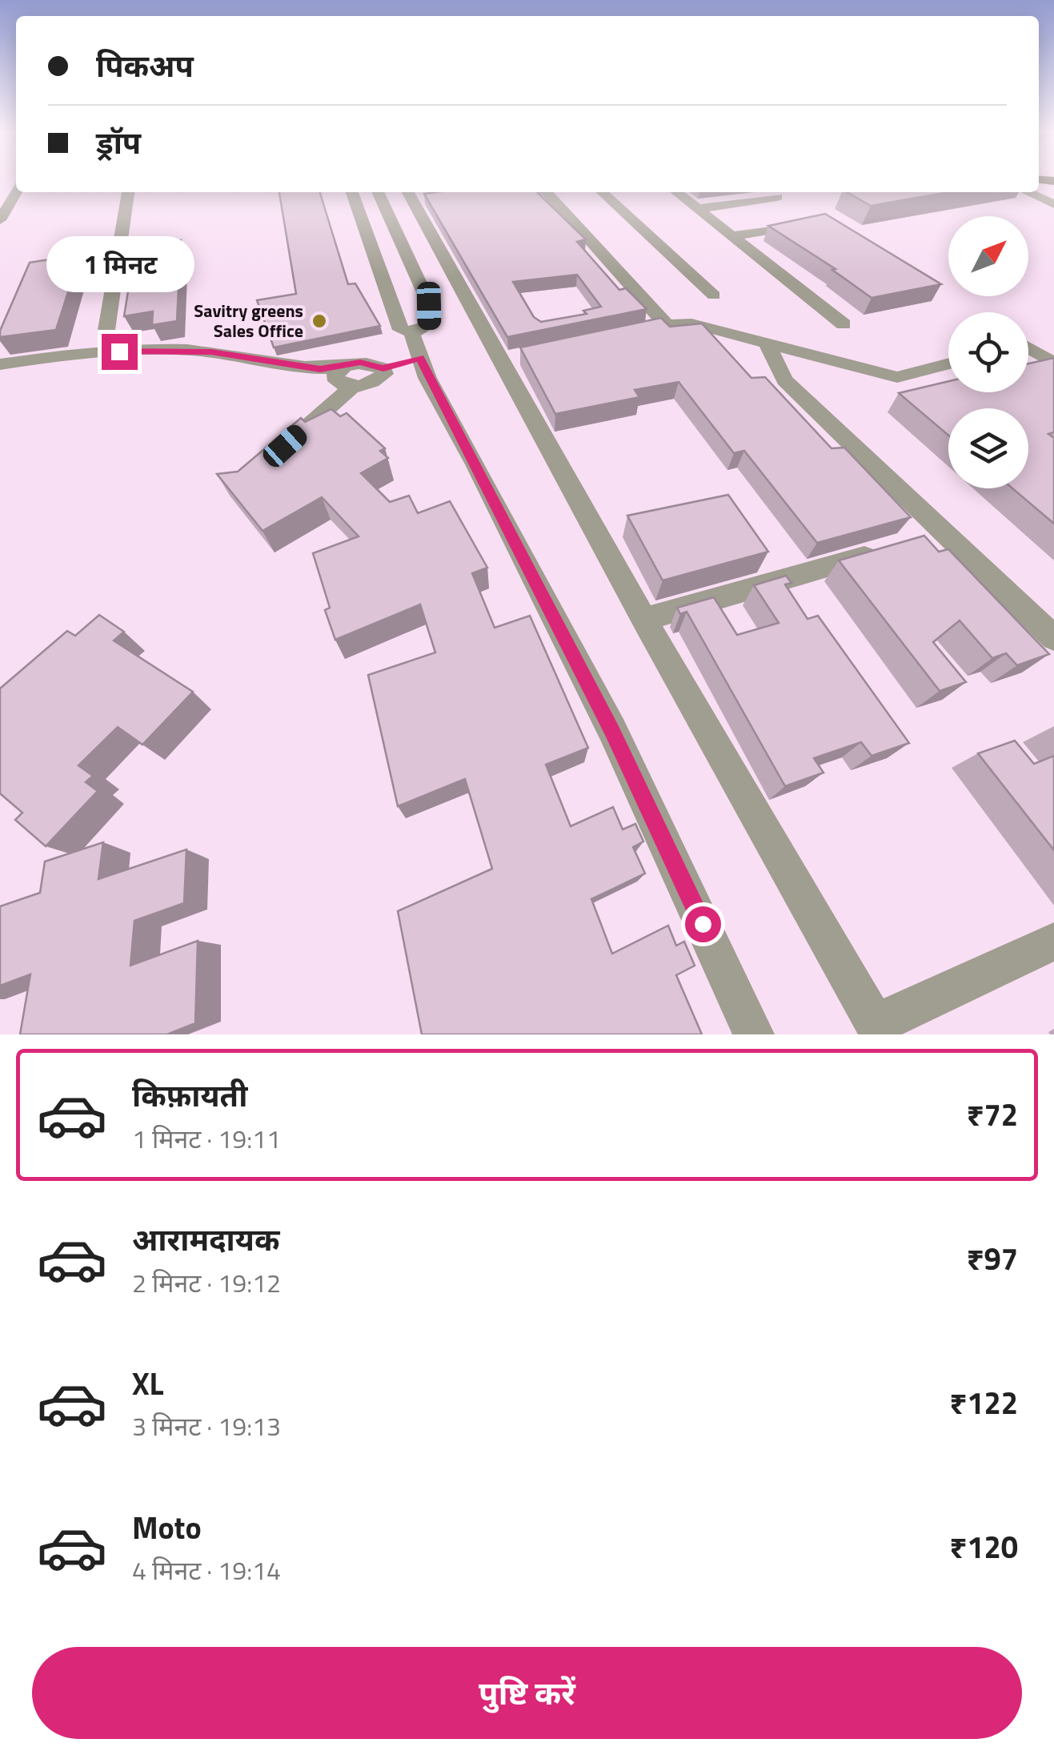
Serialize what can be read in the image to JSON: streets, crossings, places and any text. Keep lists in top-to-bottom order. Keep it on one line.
{"places":["Savitry greens Sales Office"],"north":"top right","page":{"banner":["पिकअप","ड्रॉप"],"bubble":"1 मिनट","list":[{"name":"किफ़ायती","note":"1 मिनट · 19:11","value":"₹72"},{"name":"आरामदायक","note":"2 मिनट · 19:12","value":"₹97"},{"name":"XL","note":"3 मिनट · 19:13","value":"₹122"},{"name":"Moto","note":"4 मिनट · 19:14","value":"₹120"}],"buttons":"पुष्टि करें"}}
